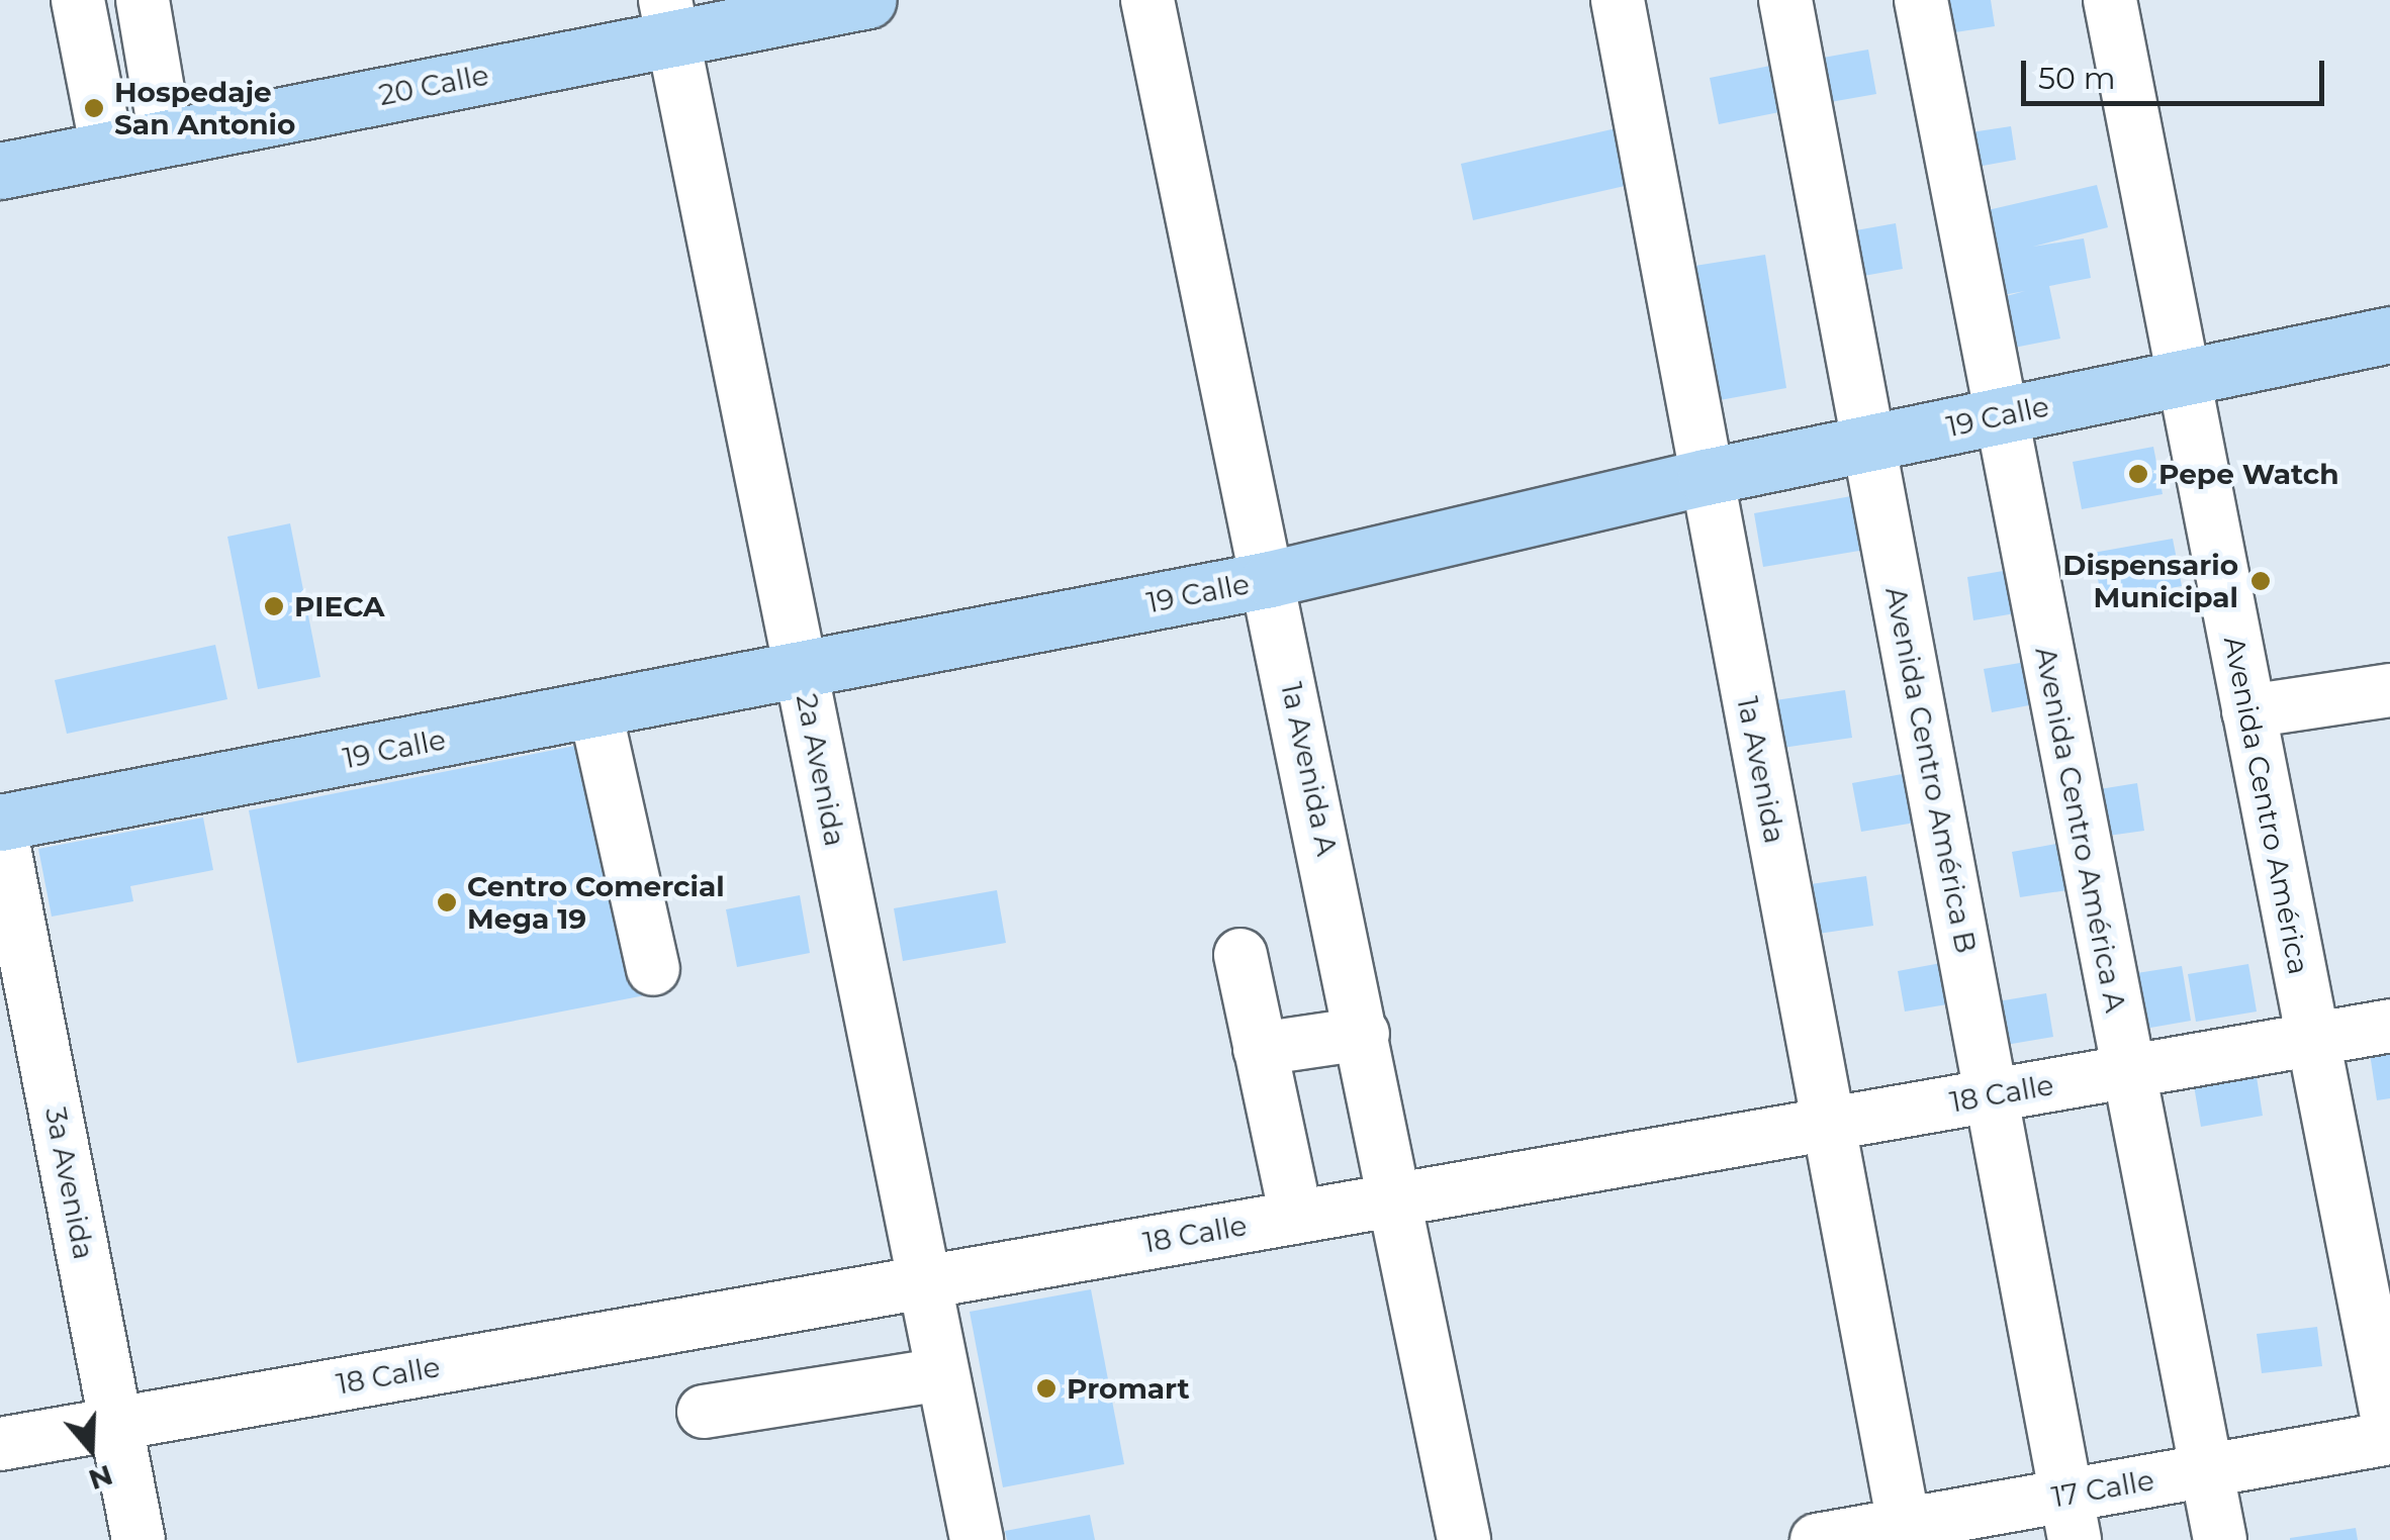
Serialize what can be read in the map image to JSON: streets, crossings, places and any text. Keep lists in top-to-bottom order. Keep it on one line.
{"streets":{"main road":["20 Calle","19 Calle"],"street":["1a Avenida A","2a Avenida","1a Avenida","Avenida Centro América B","Avenida Centro América","Avenida Centro América A","18 Calle","3a Avenida","17 Calle"]},"crossings":[["20 Calle","2a Avenida"],["19 Calle","1a Avenida A"],["19 Calle","2a Avenida"],["19 Calle","1a Avenida"],["19 Calle","Avenida Centro América B"],["19 Calle","Avenida Centro América"],["19 Calle","Avenida Centro América A"],["19 Calle","3a Avenida"],["1a Avenida A","18 Calle"],["2a Avenida","18 Calle"],["1a Avenida","18 Calle"],["1a Avenida","17 Calle"],["Avenida Centro América B","18 Calle"],["Avenida Centro América B","17 Calle"],["Avenida Centro América","18 Calle"],["Avenida Centro América","17 Calle"],["Avenida Centro América A","18 Calle"],["Avenida Centro América A","17 Calle"],["18 Calle","3a Avenida"]],"places":["Hospedaje San Antonio","Pepe Watch","Dispensario Municipal","PIECA","Centro Comercial Mega 19","Promart"],"scale_bar":"50 m","north":"bottom"}
